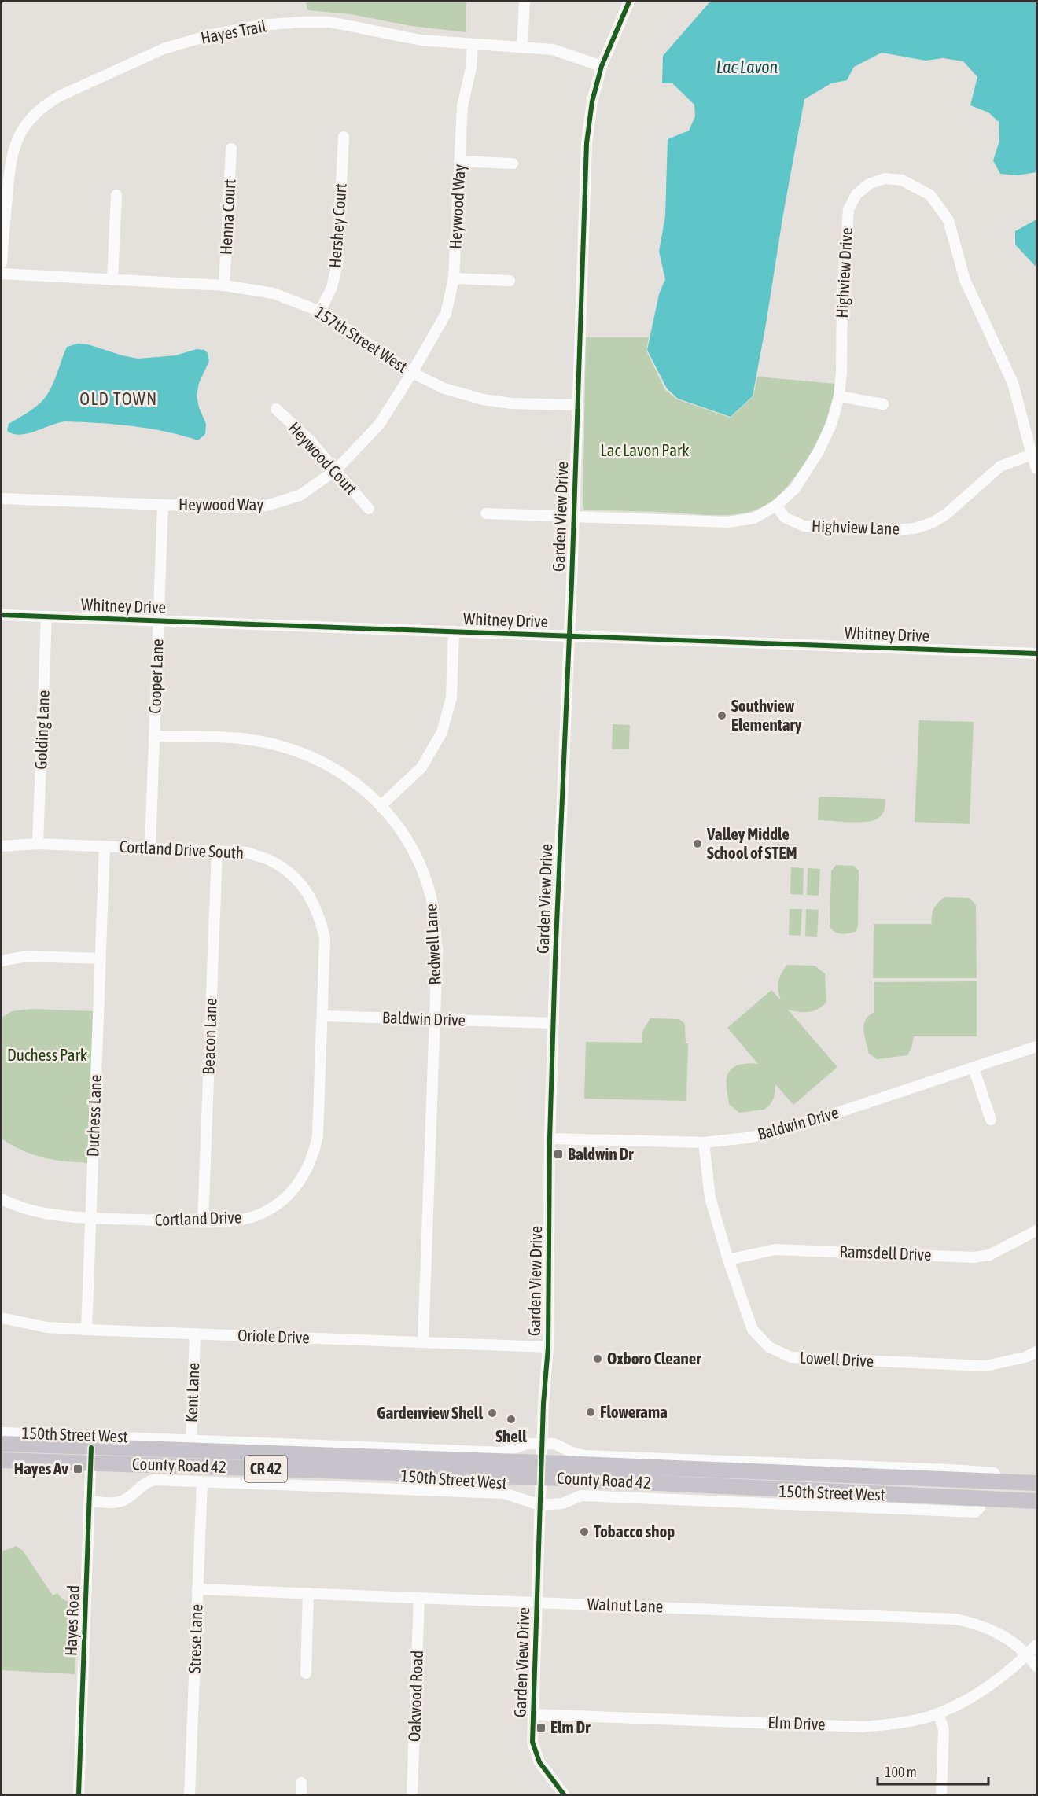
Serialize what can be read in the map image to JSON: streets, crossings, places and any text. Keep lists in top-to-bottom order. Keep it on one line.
{"streets":{"highway":["County Road 42","CR 42"],"street":["Hayes Trail","Heywood Way","Henna Court","Hershey Court","Highview Drive","157th Street West","Heywood Court","Garden View Drive","Highview Lane","Whitney Drive","Cooper Lane","Golding Lane","Cortland Drive South","Redwell Lane","Baldwin Drive","Beacon Lane","Duchess Lane","Cortland Drive","Ramsdell Drive","Oriole Drive","Lowell Drive","Kent Lane","150th Street West","Walnut Lane","Hayes Road","Strese Lane","Oakwood Road","Elm Drive"]},"crossings":[["Hayes Trail","Heywood Way"],["Hayes Trail","Garden View Drive"],["Heywood Way","157th Street West"],["Heywood Way","Heywood Court"],["Heywood Way","Cooper Lane"],["Henna Court","157th Street West"],["Hershey Court","157th Street West"],["Highview Drive","Garden View Drive"],["Highview Drive","Highview Lane"],["157th Street West","Garden View Drive"],["Garden View Drive","Whitney Drive"],["Garden View Drive","Baldwin Drive"],["Garden View Drive","Oriole Drive"],["Garden View Drive","150th Street West"],["Garden View Drive","County Road 42"],["Garden View Drive","Walnut Lane"],["Garden View Drive","Elm Drive"],["Whitney Drive","Cooper Lane"],["Whitney Drive","Golding Lane"],["Cooper Lane","Cortland Drive South"],["Cooper Lane","Redwell Lane"],["Golding Lane","Cortland Drive South"],["Cortland Drive South","Baldwin Drive"],["Cortland Drive South","Beacon Lane"],["Cortland Drive South","Duchess Lane"],["Cortland Drive South","Cortland Drive"],["Redwell Lane","Baldwin Drive"],["Redwell Lane","Oriole Drive"],["Baldwin Drive","Cortland Drive"],["Baldwin Drive","Lowell Drive"],["Beacon Lane","Cortland Drive"],["Duchess Lane","Cortland Drive"],["Duchess Lane","Oriole Drive"],["Ramsdell Drive","Lowell Drive"],["Oriole Drive","Kent Lane"],["Kent Lane","150th Street West"],["Kent Lane","County Road 42"],["150th Street West","County Road 42"],["150th Street West","Hayes Road"],["150th Street West","Strese Lane"],["County Road 42","Hayes Road"],["Walnut Lane","Strese Lane"],["Walnut Lane","Oakwood Road"],["Walnut Lane","Elm Drive"]],"districts":["OLD TOWN"],"water":["Lac Lavon"],"parks":["Lac Lavon Park","Duchess Park"],"places":{"other":["Southview Elementary","Valley Middle School of STEM","Oxboro Cleaner","Flowerama","Gardenview Shell","Shell","Tobacco shop"],"transit":["Baldwin Dr","Hayes Av","Elm Dr"]},"scale_bar":"100 m"}
